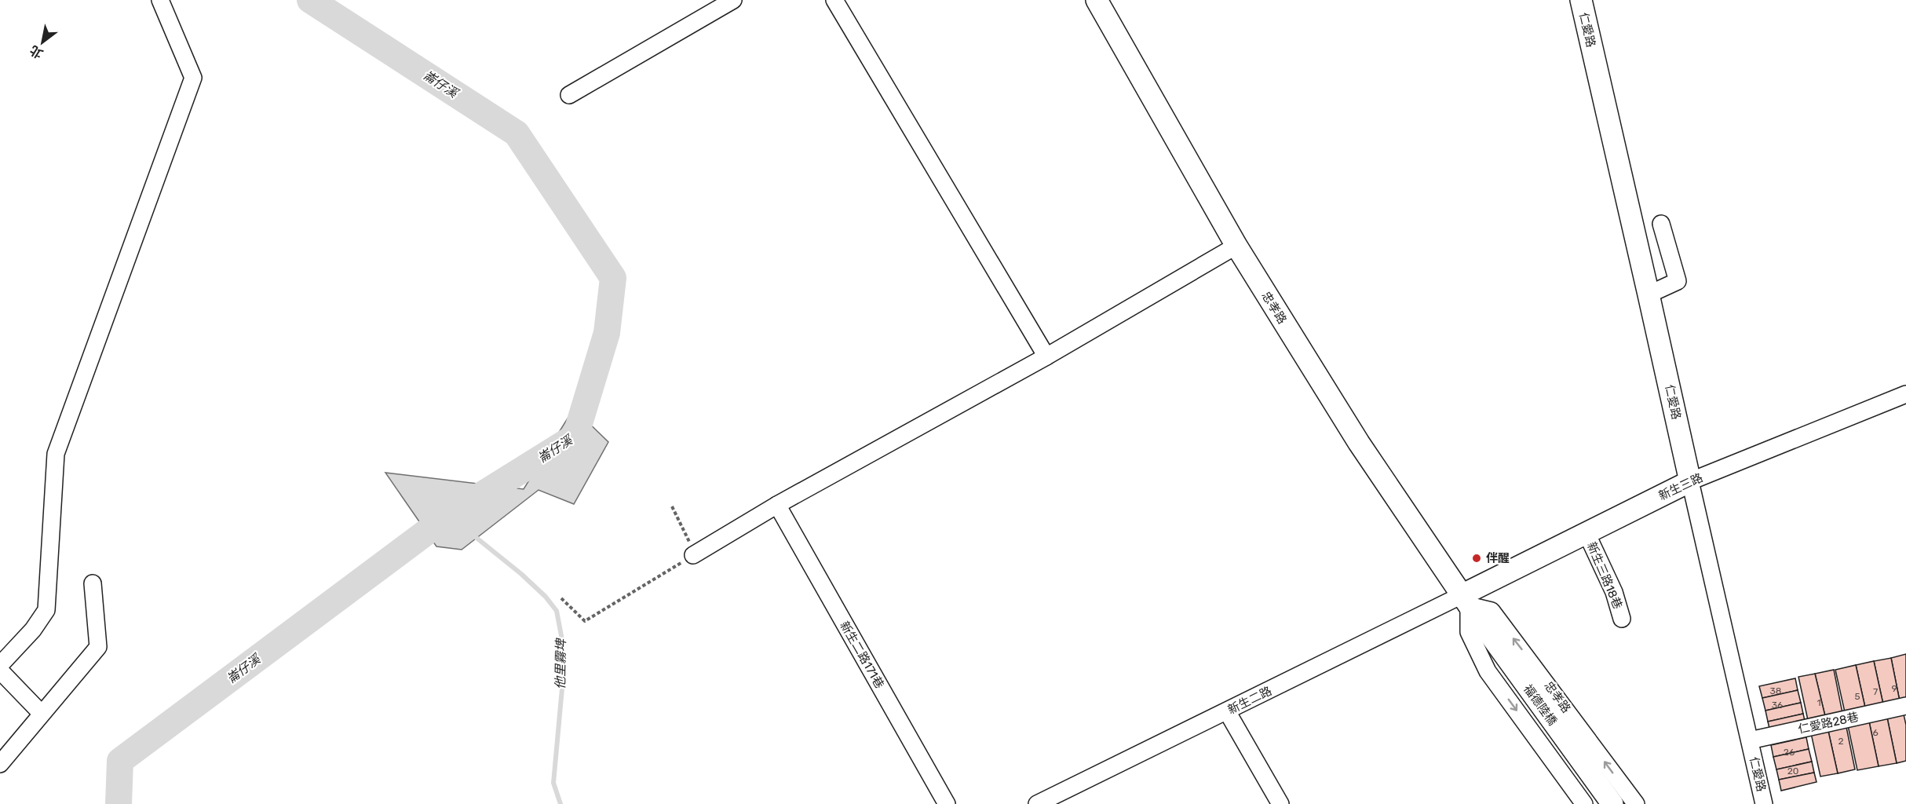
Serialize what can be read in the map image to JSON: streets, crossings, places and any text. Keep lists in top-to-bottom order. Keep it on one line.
{"streets":{"main road":["仁愛路","忠孝路","新生三路","福德陸橋"],"street":["新生三路18巷","新生二路171巷","新生二路","仁愛路28巷"]},"crossings":[["仁愛路","新生三路"],["仁愛路","仁愛路28巷"],["忠孝路","新生三路"],["忠孝路","新生二路"],["忠孝路","福德陸橋"],["新生三路","新生三路18巷"],["新生三路","新生二路"],["新生三路","福德陸橋"],["新生二路","福德陸橋"]],"water":["崙仔溪","他里霧埤"],"places":["伴醒"],"house_numbers":["9","38","7","5","1","36","6","2","26","20"],"north":"bottom left"}
